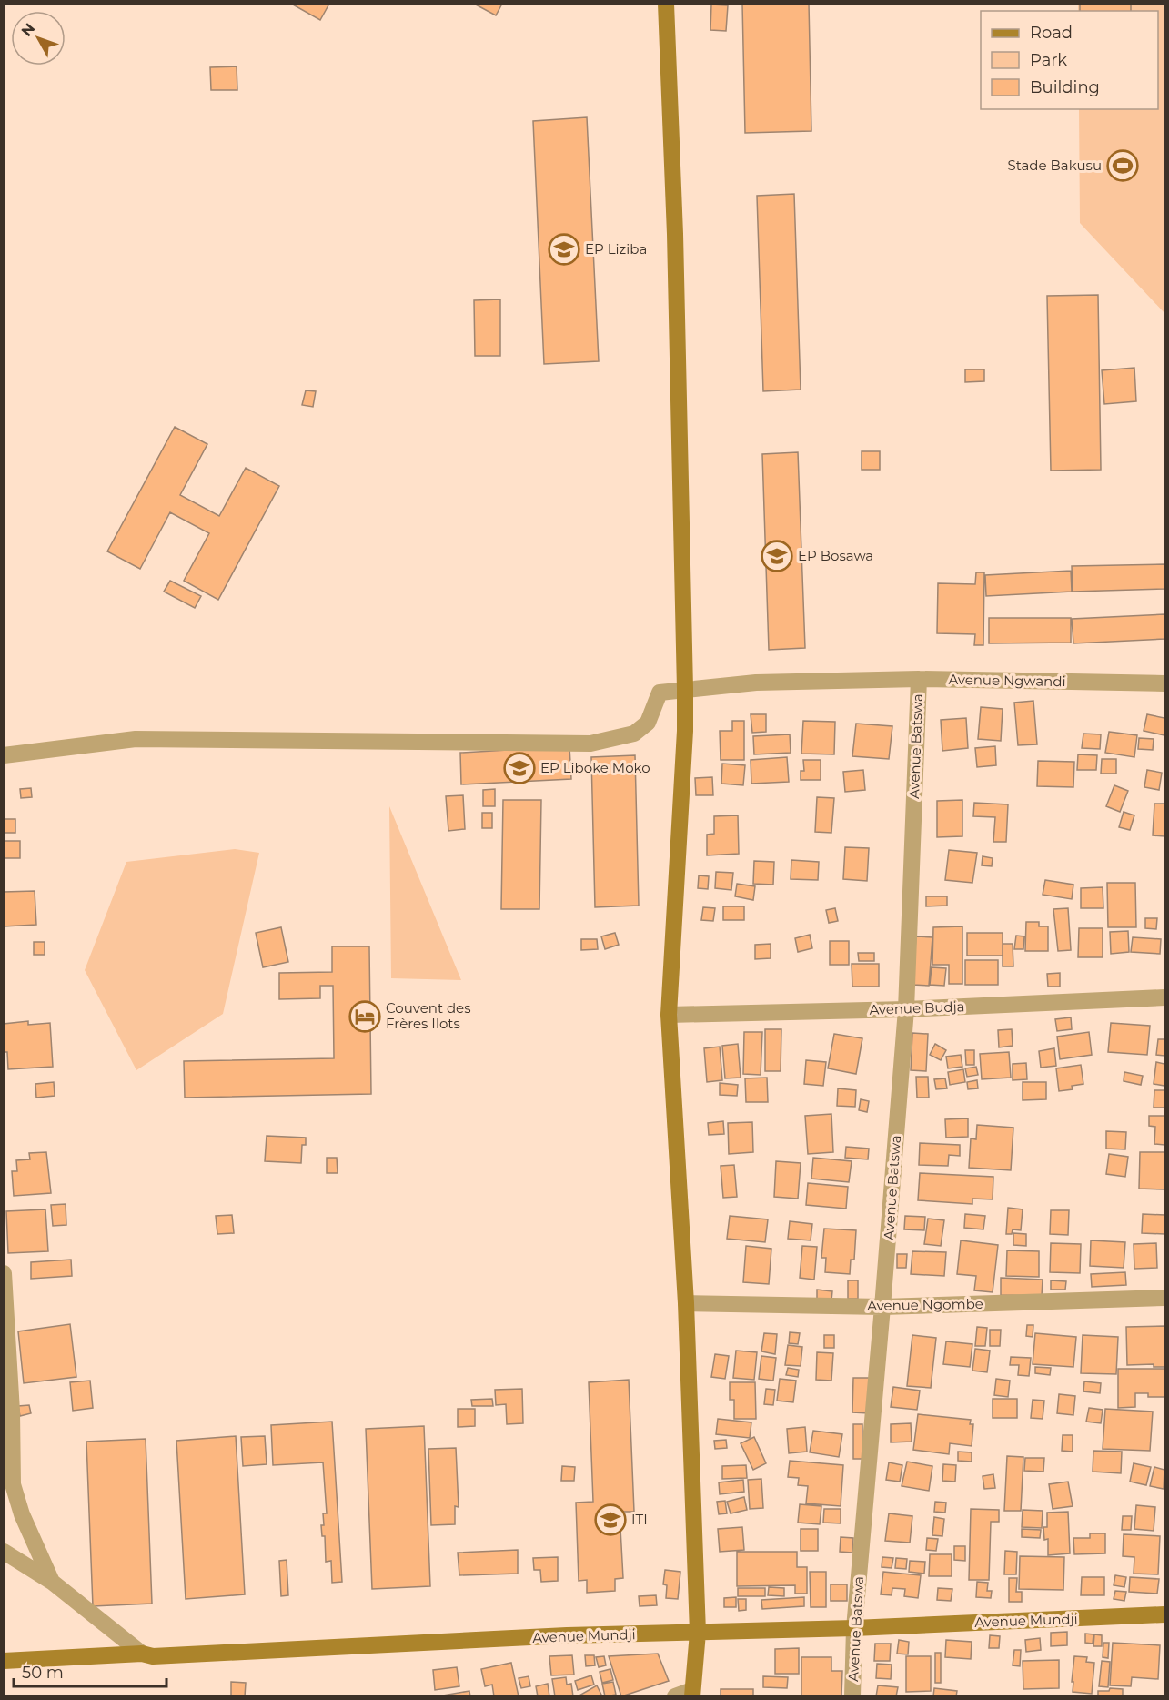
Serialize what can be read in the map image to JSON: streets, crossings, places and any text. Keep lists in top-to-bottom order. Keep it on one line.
{"streets":{"street":["Avenue Ngwandi","Avenue Batswa","Avenue Budja","Avenue Ngombe","Avenue Mundji"]},"crossings":[["Avenue Ngwandi","Avenue Batswa"],["Avenue Batswa","Avenue Budja"],["Avenue Batswa","Avenue Ngombe"],["Avenue Batswa","Avenue Mundji"]],"places":{"sports":["Stade Bakusu"],"school or university":["EP Liziba","EP Bosawa","EP Liboke Moko","ITI"],"hotel":["Couvent des Frères Ilots"]},"legend":["Road","Park","Building"],"scale_bar":"50 m","north":"top left"}
